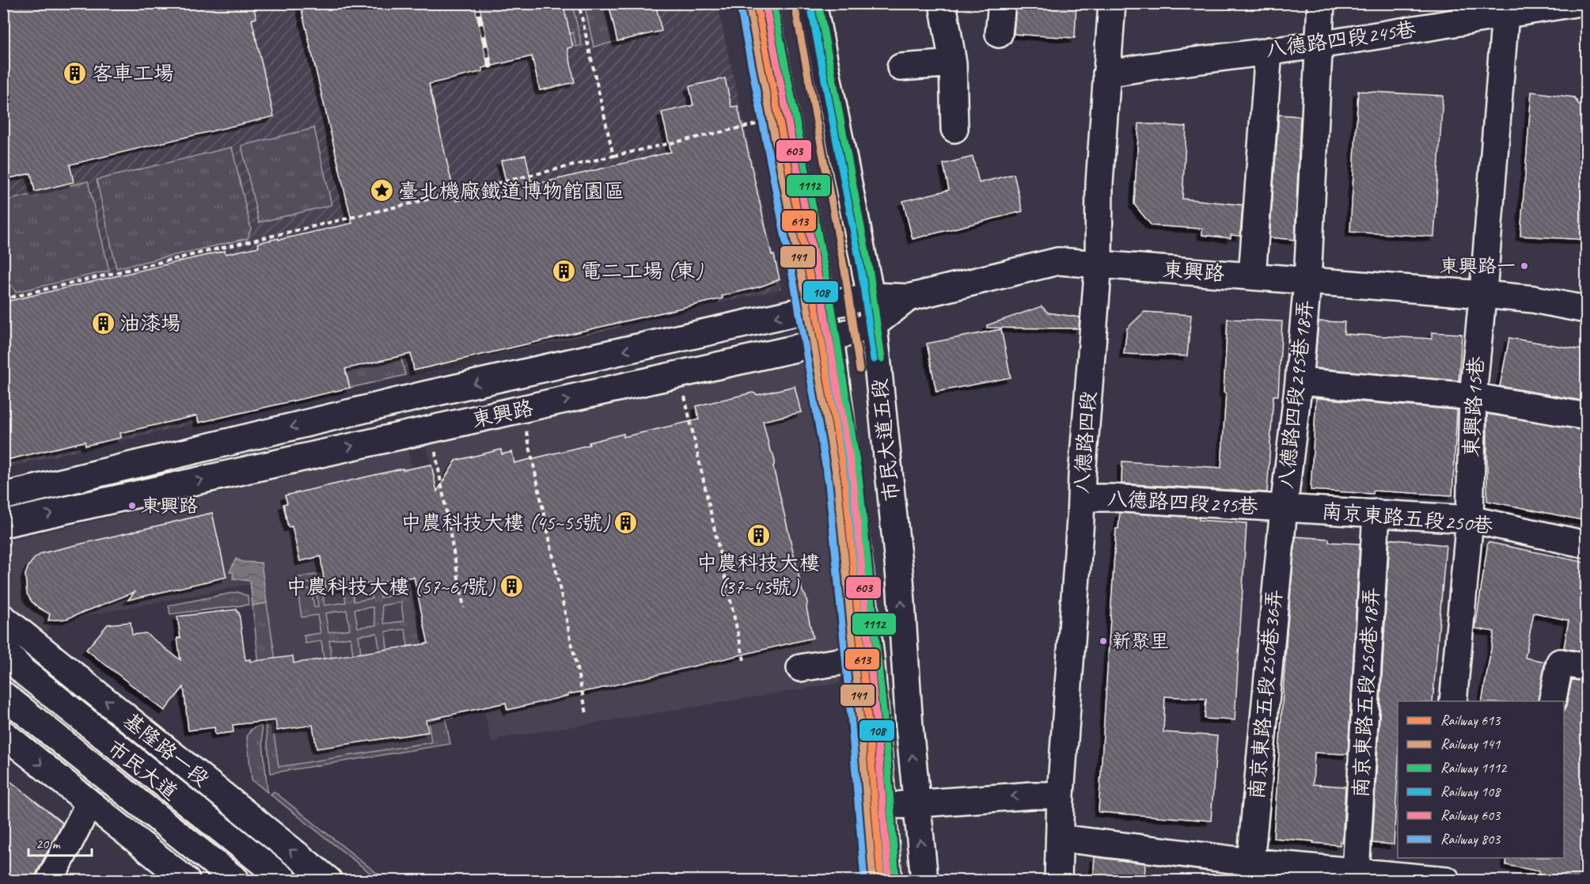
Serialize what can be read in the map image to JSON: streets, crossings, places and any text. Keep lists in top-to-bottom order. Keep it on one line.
{"streets":{"main road":["八德路四段245巷","東興路","八德路四段295巷18弄","東興路15巷","市民大道五段","八德路四段","八德路四段295巷","南京東路五段250巷","南京東路五段250巷18弄","南京東路五段250巷36弄","基隆路一段","市民大道"]},"crossings":[["八德路四段245巷","八德路四段295巷18弄"],["八德路四段245巷","八德路四段"],["東興路","八德路四段295巷18弄"],["東興路","東興路15巷"],["東興路","市民大道五段"],["東興路","八德路四段"],["八德路四段295巷18弄","八德路四段295巷"],["八德路四段295巷18弄","南京東路五段250巷"],["八德路四段295巷18弄","南京東路五段250巷36弄"],["東興路15巷","南京東路五段250巷"],["八德路四段","八德路四段295巷"],["八德路四段295巷","南京東路五段250巷"],["八德路四段295巷","南京東路五段250巷36弄"],["南京東路五段250巷","南京東路五段250巷18弄"],["南京東路五段250巷","南京東路五段250巷36弄"]],"places":{"building":["客車工場","電二工場 (東)","油漆場","中農科技大樓 (45~55號)","中農科技大樓 (37~43號)","中農科技大樓 (57~61號)"],"place":["臺北機廠鐵道博物館園區"],"other":["東興路一","東興路","新聚里"]},"lines":["rail line 613","rail line 1112","rail line 603","rail line 141","rail line 108","rail line 803"],"legend":["Railway 613","Railway 141","Railway 1112","Railway 108","Railway 603","Railway 803"],"scale_bar":"20 m"}
